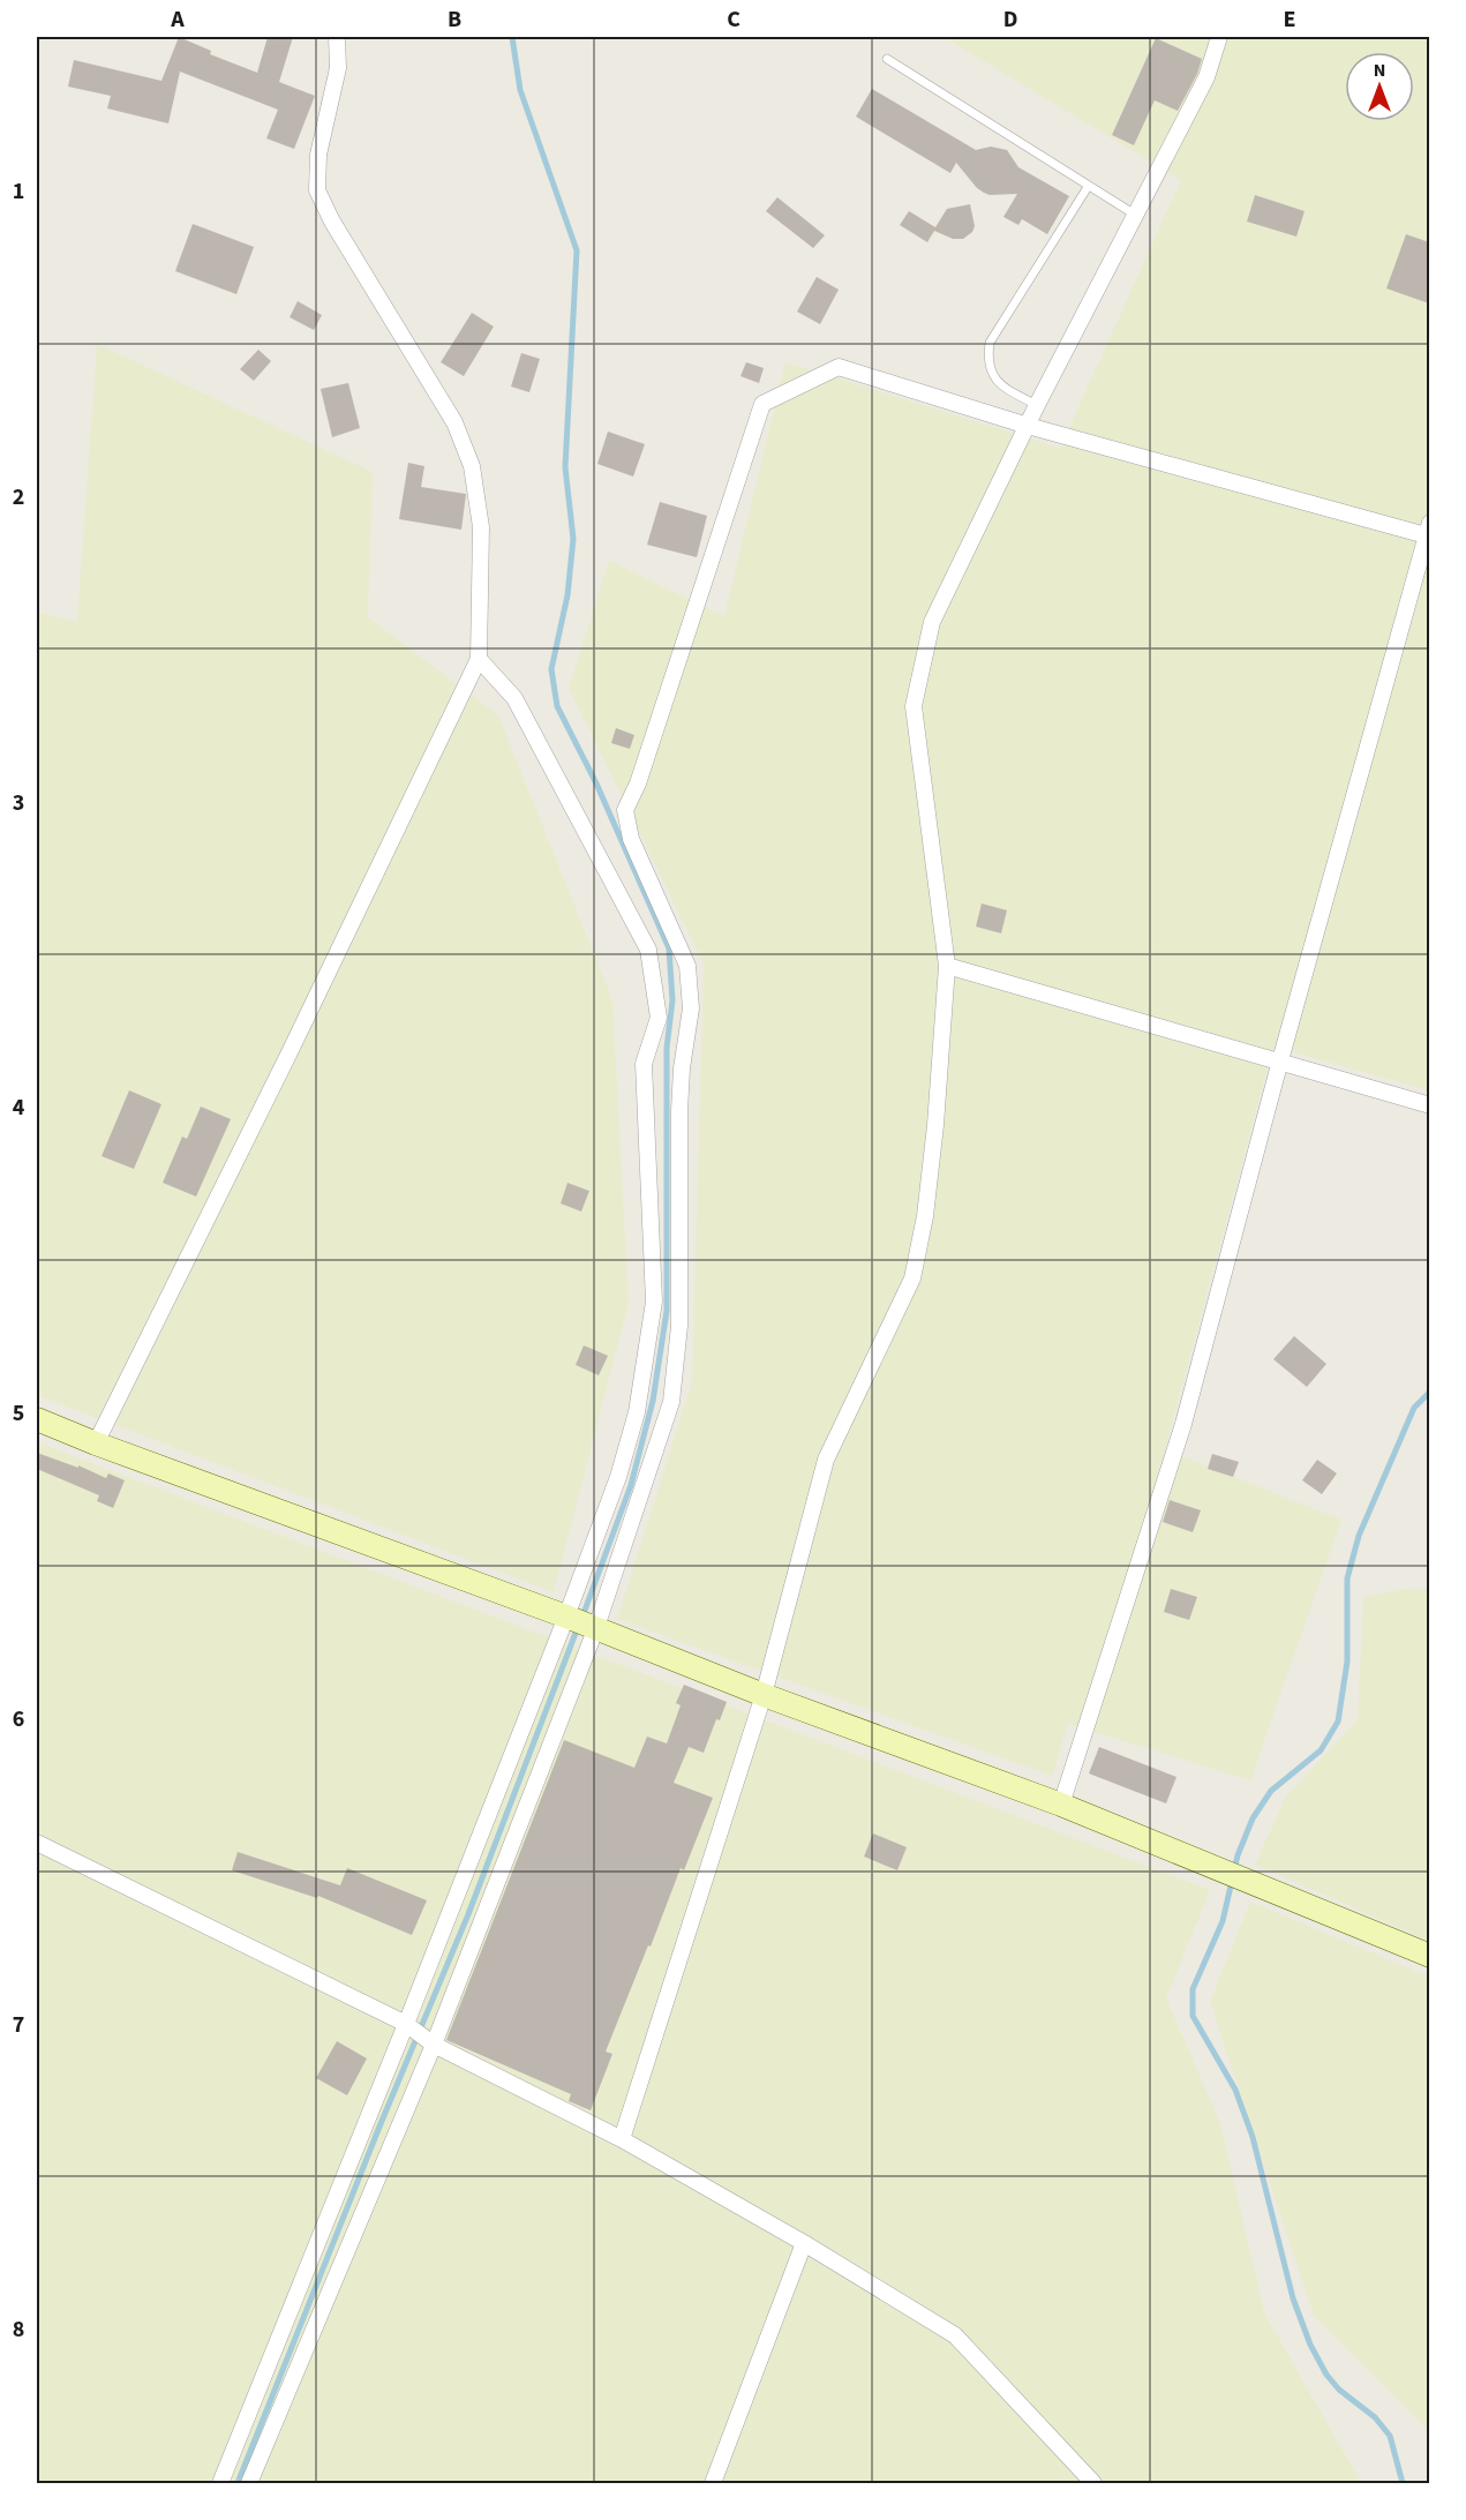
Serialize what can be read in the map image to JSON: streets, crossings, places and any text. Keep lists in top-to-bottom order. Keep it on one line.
{"north":"top","grid":{"columns":["A","B","C","D","E"],"rows":["1","2","3","4","5","6","7","8"]}}
